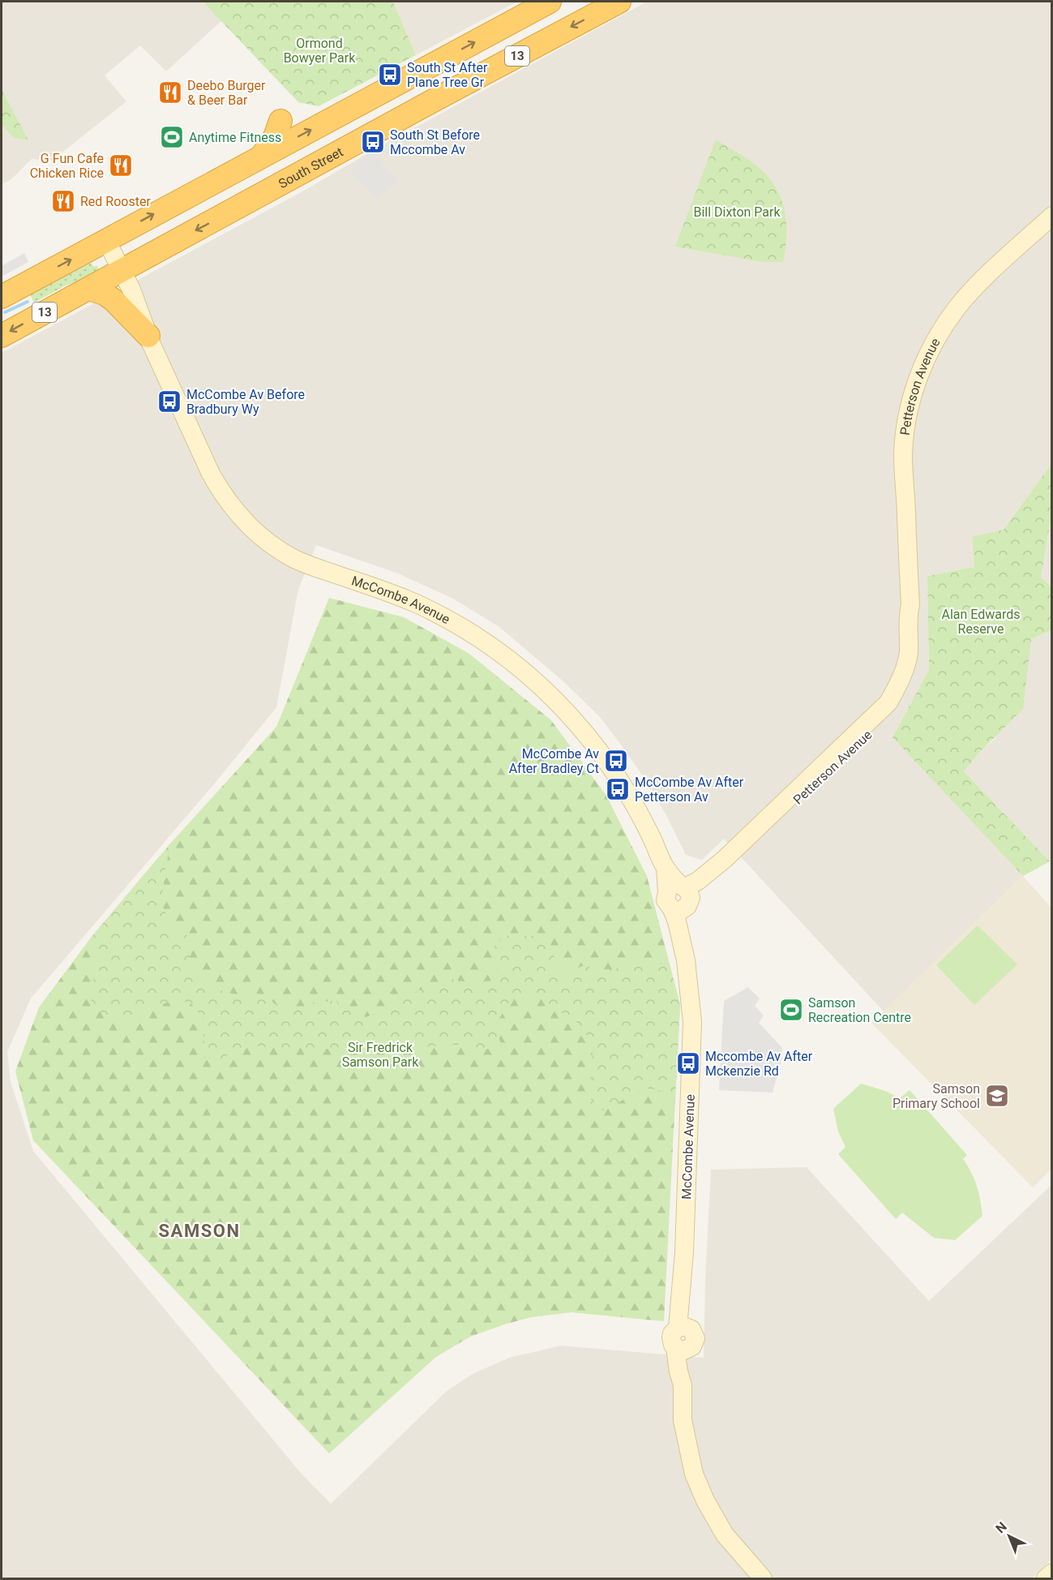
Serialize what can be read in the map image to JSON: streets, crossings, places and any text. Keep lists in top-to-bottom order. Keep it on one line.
{"streets":{"highway":["13","South Street"],"street":["Petterson Avenue","McCombe Avenue"]},"crossings":[["13","McCombe Avenue"],["South Street","McCombe Avenue"],["Petterson Avenue","McCombe Avenue"]],"districts":["SAMSON"],"parks":["Ormond Bowyer Park","Bill Dixton Park","Alan Edwards Reserve","Sir Fredrick Samson Park"],"places":{"bus stop":["South St After Plane Tree Gr","South St Before Mccombe Av","McCombe Av Before Bradbury Wy","McCombe Av After Bradley Ct","McCombe Av After Petterson Av","Mccombe Av After Mckenzie Rd"],"restaurant":["Deebo Burger & Beer Bar","G Fun Cafe Chicken Rice","Red Rooster"],"sports":["Anytime Fitness","Samson Recreation Centre"],"school or university":["Samson Primary School"]},"north":"top left"}
